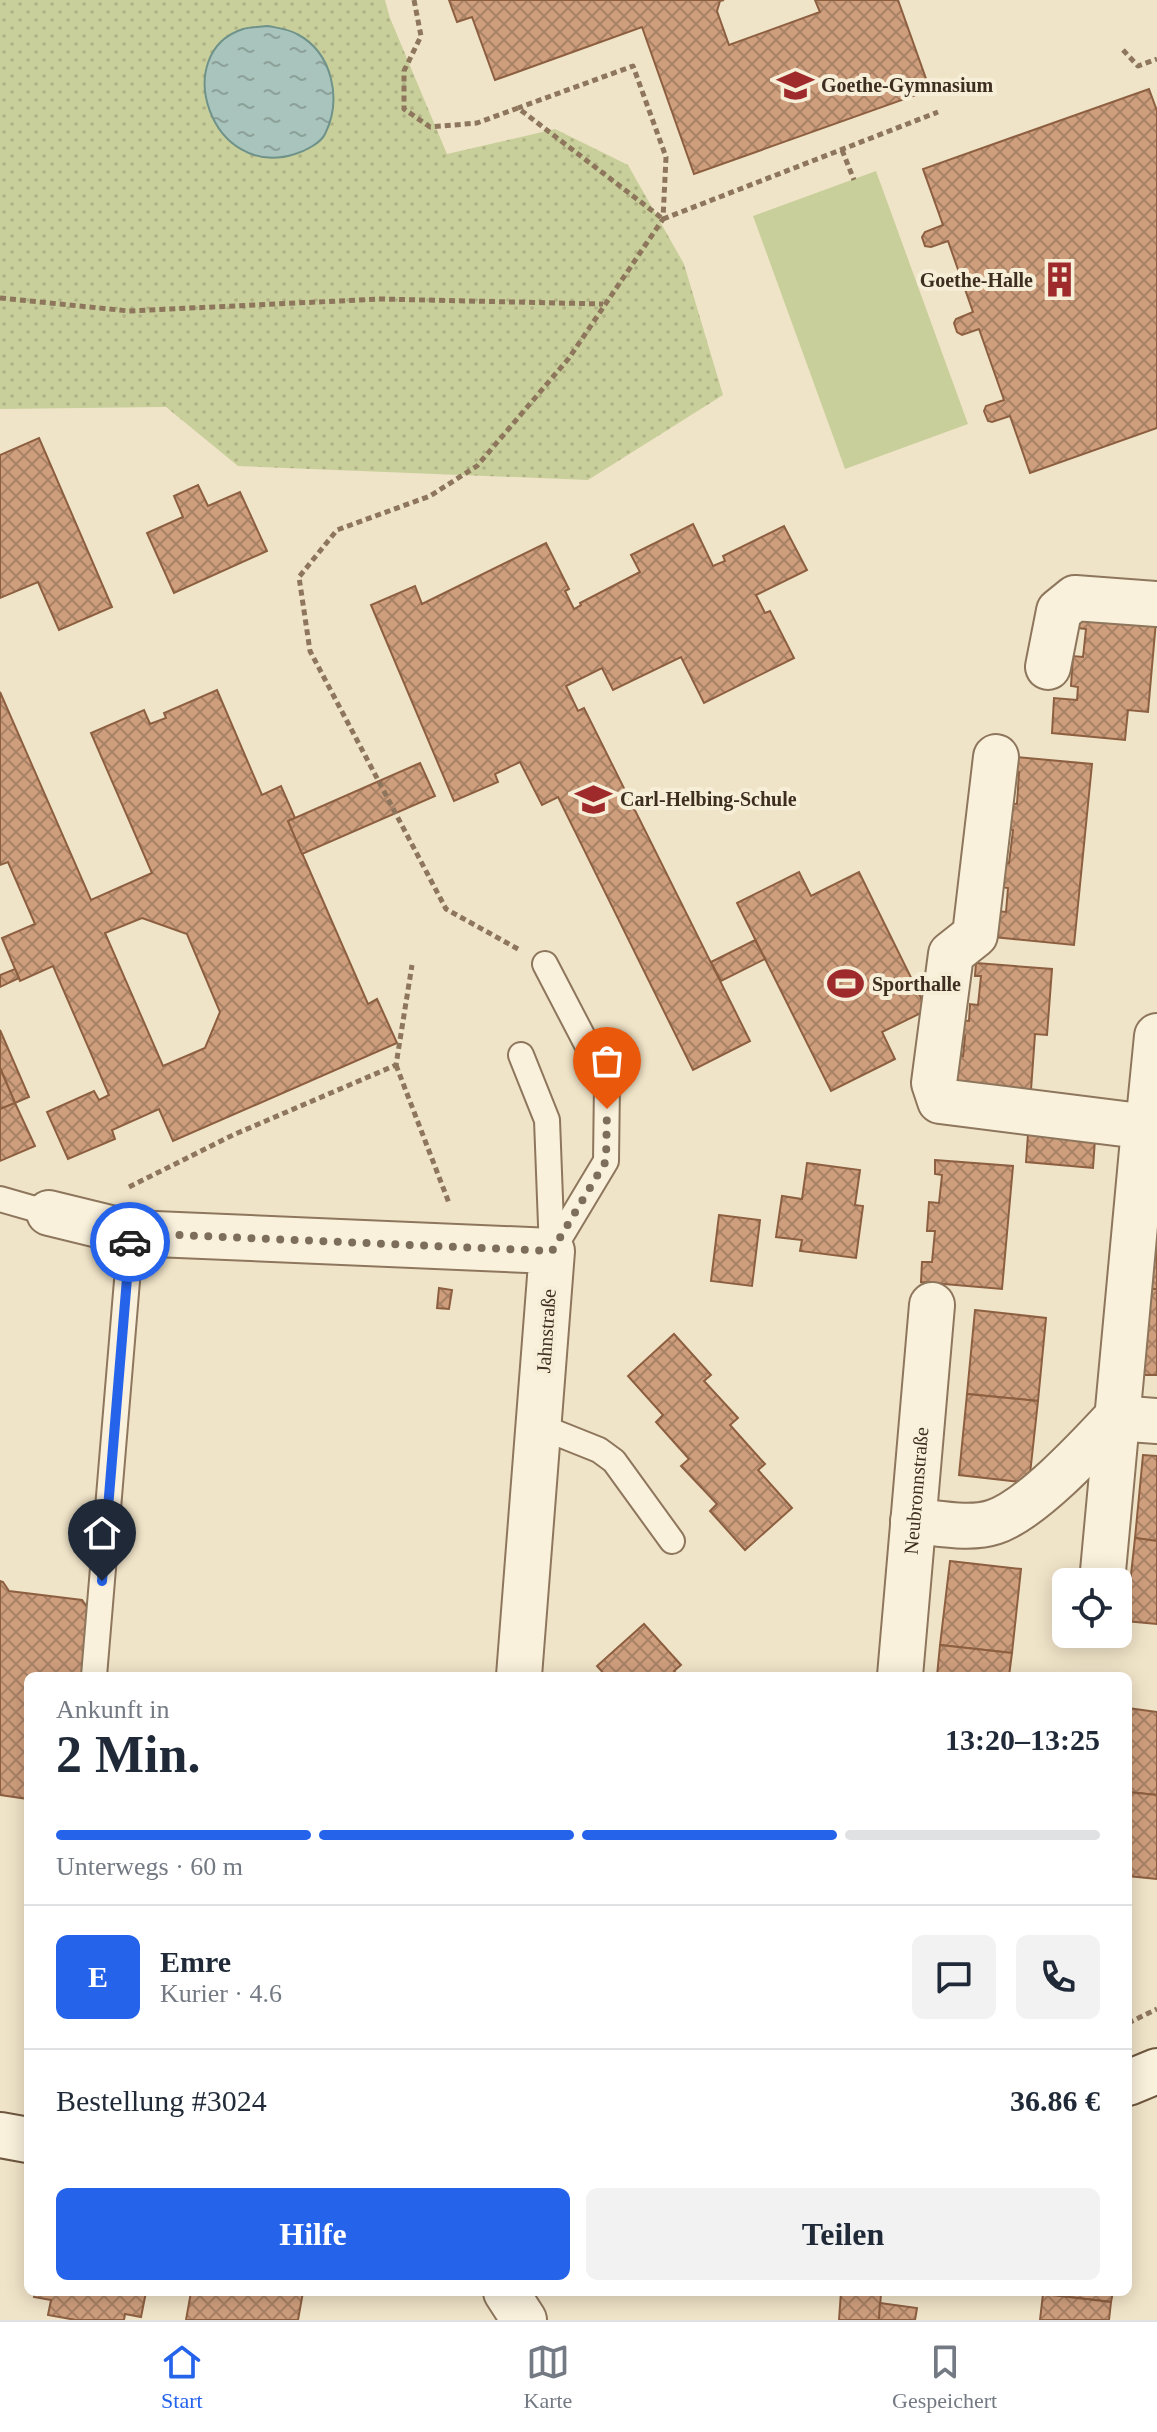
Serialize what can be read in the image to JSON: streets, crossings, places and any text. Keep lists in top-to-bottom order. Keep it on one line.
{"streets":{"street":["Jahnstraße","Neubronnstraße"]},"places":{"school or university":["Goethe-Gymnasium","Carl-Helbing-Schule"],"building":["Goethe-Halle"],"sports":["Sporthalle"]},"page":{"heading":["2 Min.","Ankunft in","13:20–13:25"],"panel":["Emre","Kurier · 4.6","Bestellung #3024","36.86 €"],"bar":"Unterwegs · 60 m","round":"E","buttons":["Hilfe","Teilen"],"tabs":["Start","Karte","Gespeichert"]}}
